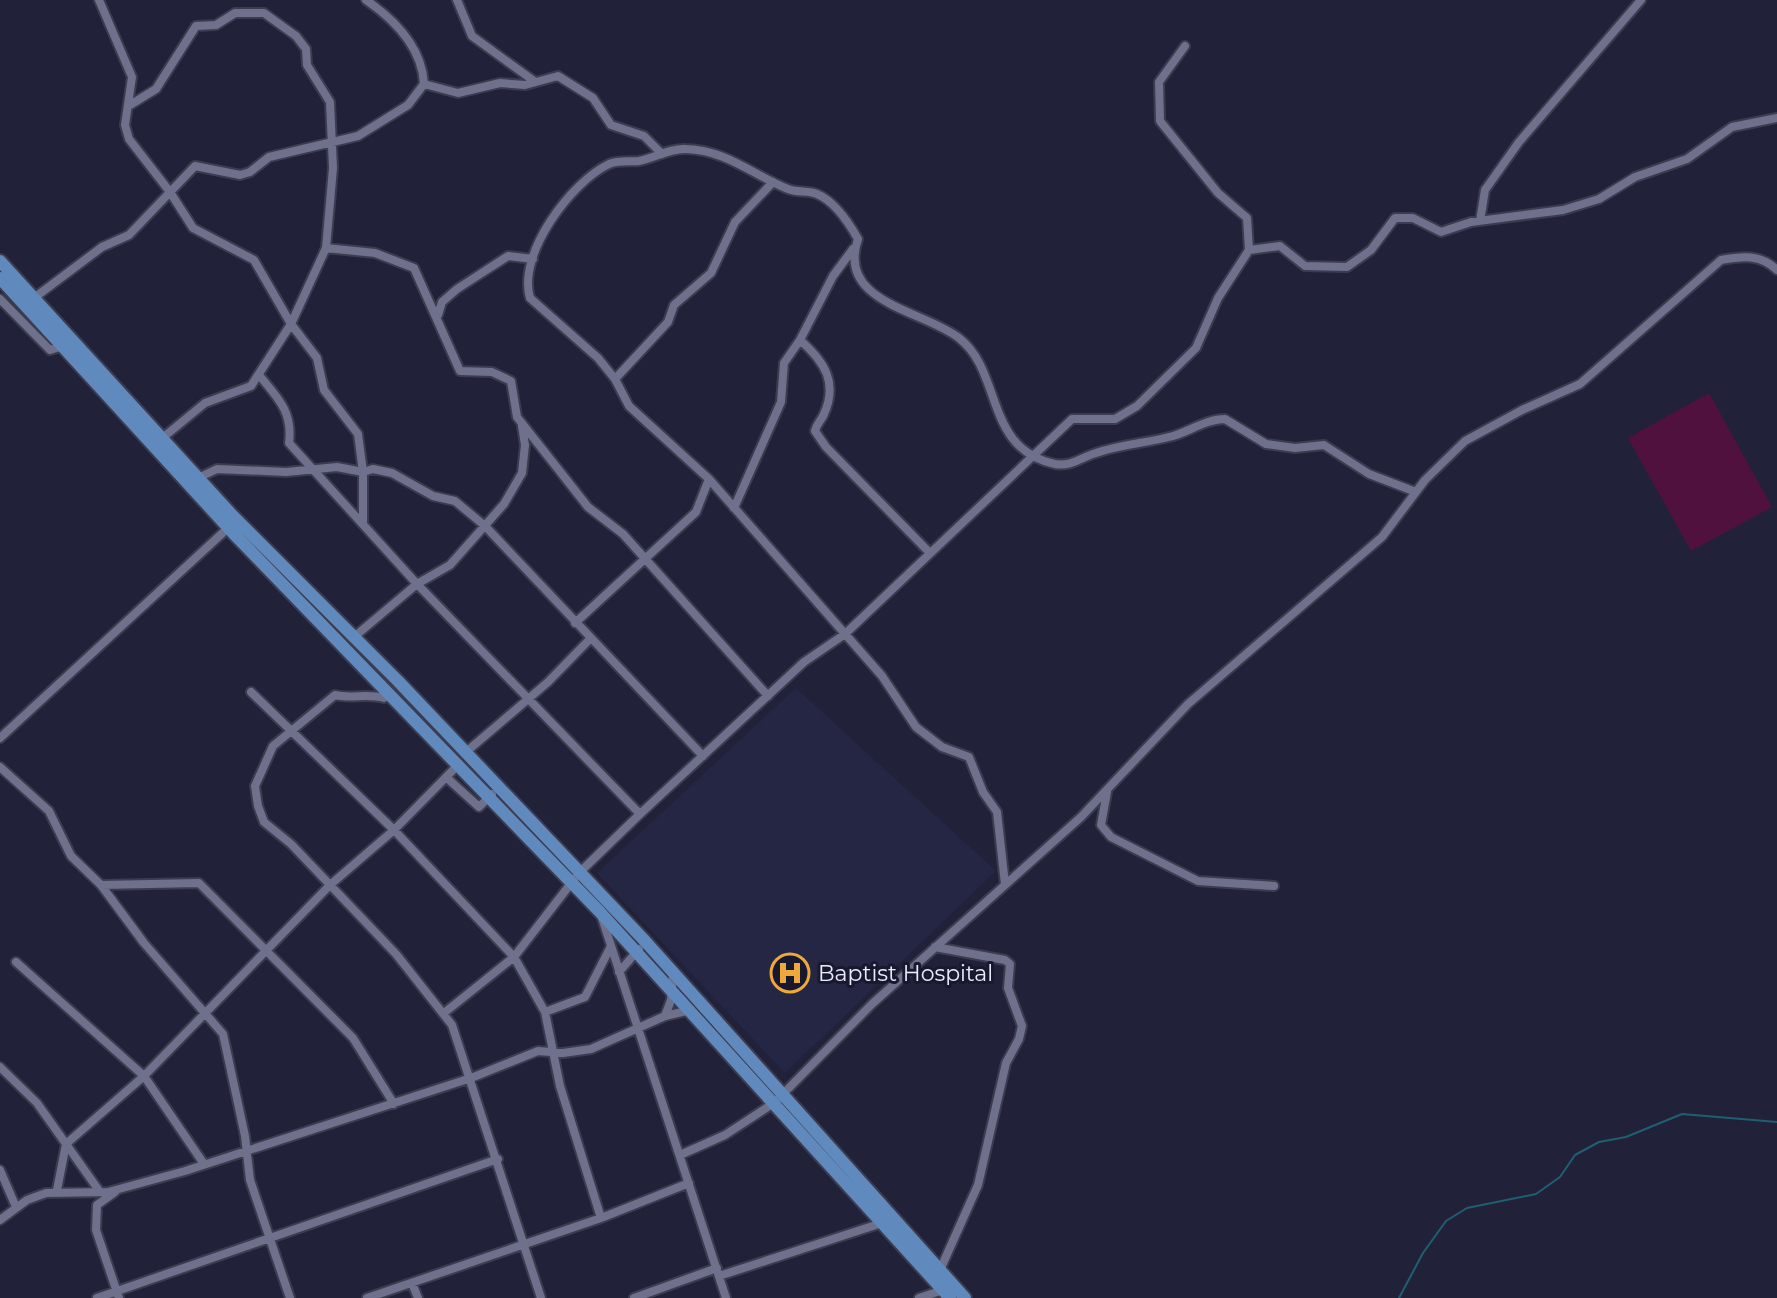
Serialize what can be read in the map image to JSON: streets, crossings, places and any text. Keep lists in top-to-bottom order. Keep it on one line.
{"places":{"hospital":["Baptist Hospital"]}}
